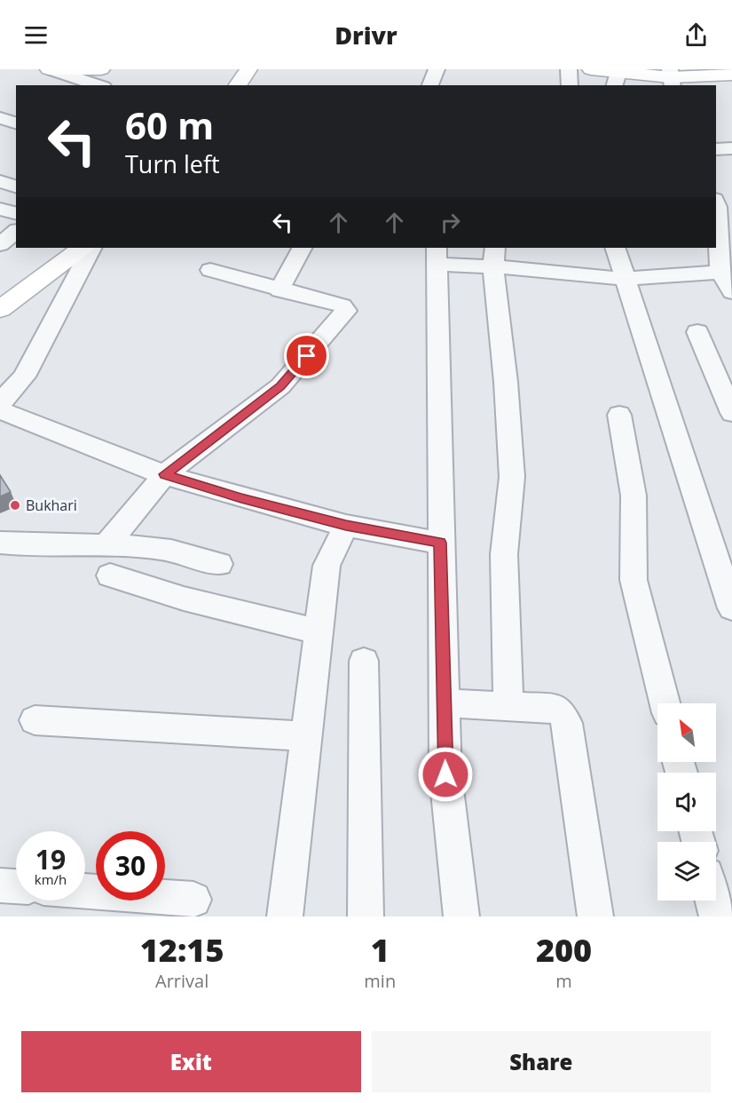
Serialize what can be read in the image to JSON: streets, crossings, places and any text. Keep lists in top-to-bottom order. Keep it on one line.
{"places":["Bukhari"],"north":"top left","page":{"header":"Drivr","turn":["60 m","Turn left"],"speed":"19 km/h","limit":"30","eta":["12:15","Arrival","1","min","200","m"],"buttons":["Exit","Share"]}}
